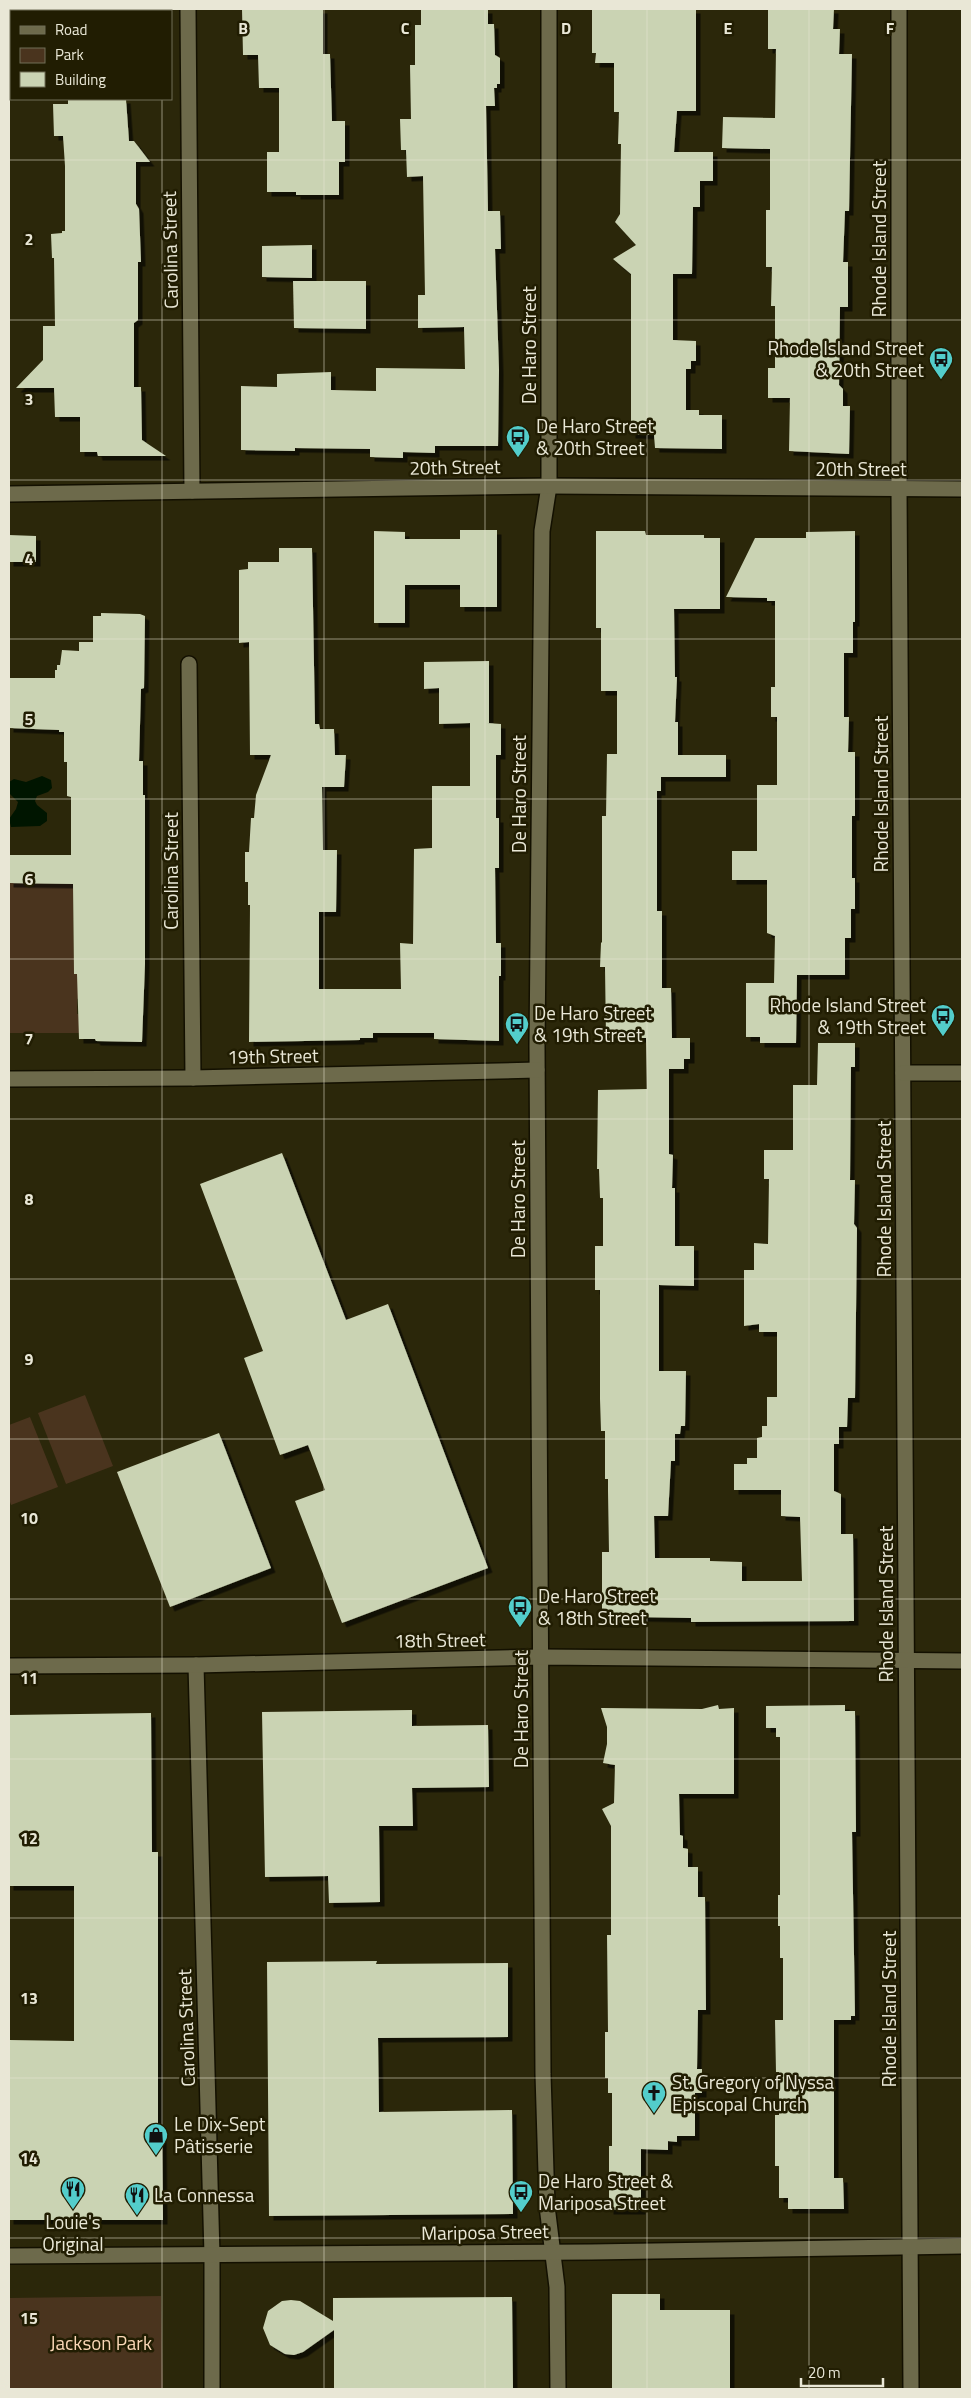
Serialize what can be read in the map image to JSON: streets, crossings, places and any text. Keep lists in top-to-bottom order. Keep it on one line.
{"streets":{"street":["Rhode Island Street","Carolina Street","De Haro Street","20th Street","19th Street","18th Street","Mariposa Street"]},"crossings":[["Rhode Island Street","20th Street"],["Rhode Island Street","18th Street"],["Rhode Island Street","Mariposa Street"],["Carolina Street","20th Street"],["Carolina Street","19th Street"],["Carolina Street","18th Street"],["Carolina Street","Mariposa Street"],["De Haro Street","20th Street"],["De Haro Street","19th Street"],["De Haro Street","18th Street"],["De Haro Street","Mariposa Street"]],"parks":["Jackson Park"],"places":{"bus stop":["Rhode Island Street & 20th Street","De Haro Street & 20th Street","Rhode Island Street & 19th Street","De Haro Street & 19th Street","De Haro Street & 18th Street","De Haro Street & Mariposa Street"],"church":["St. Gregory of Nyssa Episcopal Church"],"shop":["Le Dix-Sept Pâtisserie"],"restaurant":["Louie's Original","La Connessa"]},"legend":["Road","Park","Building"],"scale_bar":"20 m","grid":{"columns":["B","C","D","E","F"],"rows":["2","3","4","5","6","7","8","9","10","11","12","13","14","15"]}}
